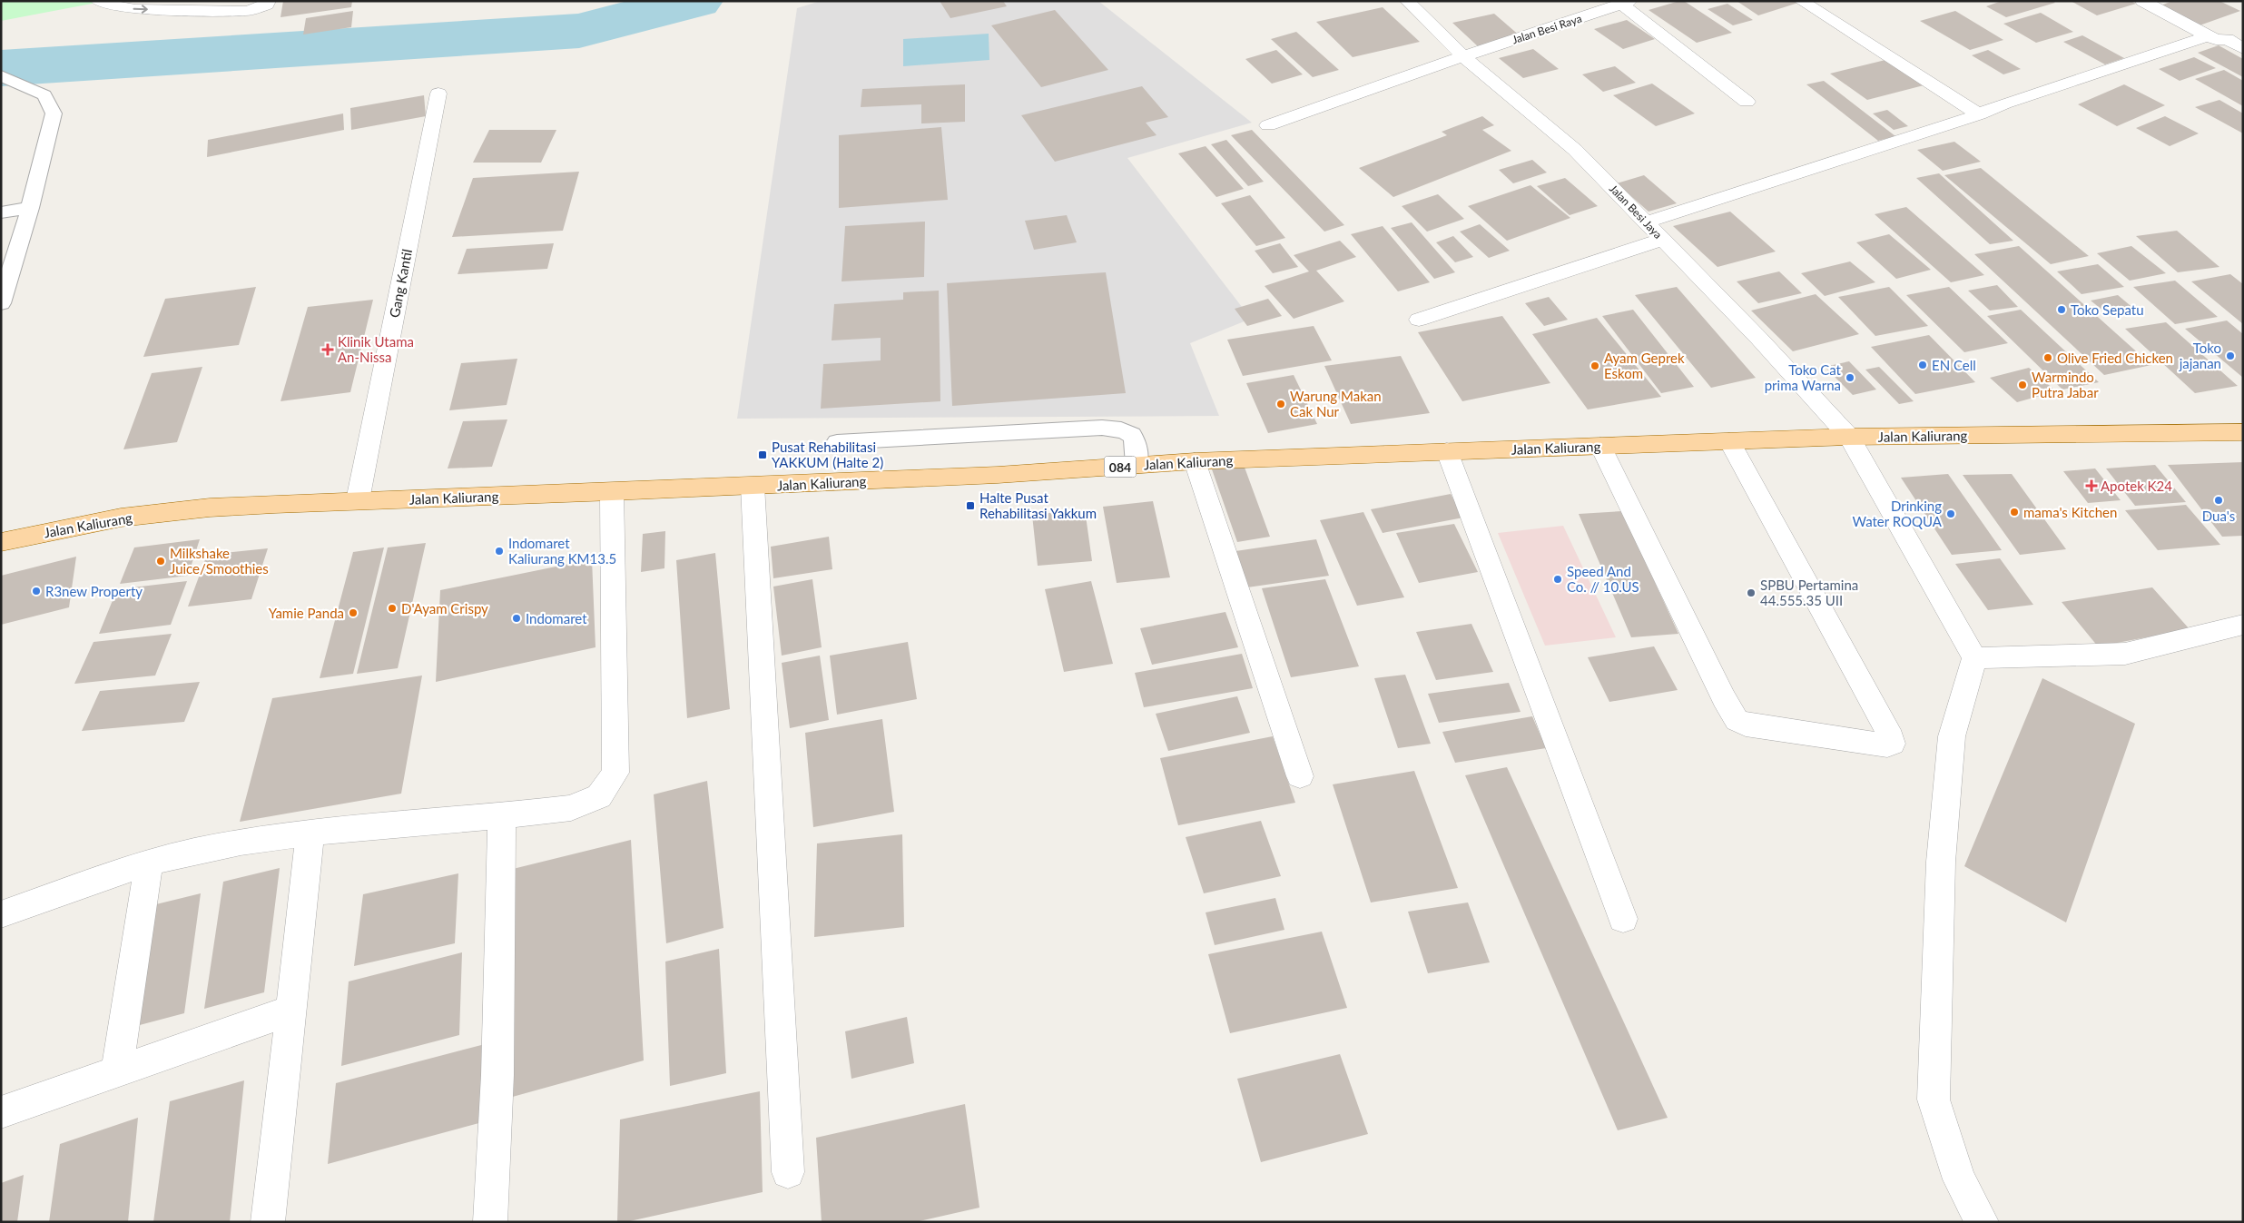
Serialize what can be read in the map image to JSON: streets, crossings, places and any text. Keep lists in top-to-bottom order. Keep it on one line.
{"streets":{"main road":["Jalan Kaliurang","084"],"street":["Jalan Besi Raya","Jalan Besi Jaya","Gang Kantil"]},"crossings":[["Jalan Besi Raya","Jalan Besi Jaya"],["Jalan Besi Jaya","Jalan Kaliurang"],["Gang Kantil","Jalan Kaliurang"]],"places":{"other":["Toko Sepatu","Toko jajanan","Olive Fried Chicken","EN Cell","Ayam Geprek Eskom","Toko Cat prima Warna","Warmindo Putra Jabar","Warung Makan Cak Nur","Dua's","mama's Kitchen","Drinking Water ROQUA","Indomaret Kaliurang KM13.5","Milkshake Juice/Smoothies","Speed And Co. // 10.US","R3new Property","SPBU Pertamina 44.555.35 UII","D'Ayam Crispy","Yamie Panda","Indomaret"],"health":["Klinik Utama An-Nissa","Apotek K24"],"transit":["Pusat Rehabilitasi YAKKUM (Halte 2)","Halte Pusat Rehabilitasi Yakkum"]}}
